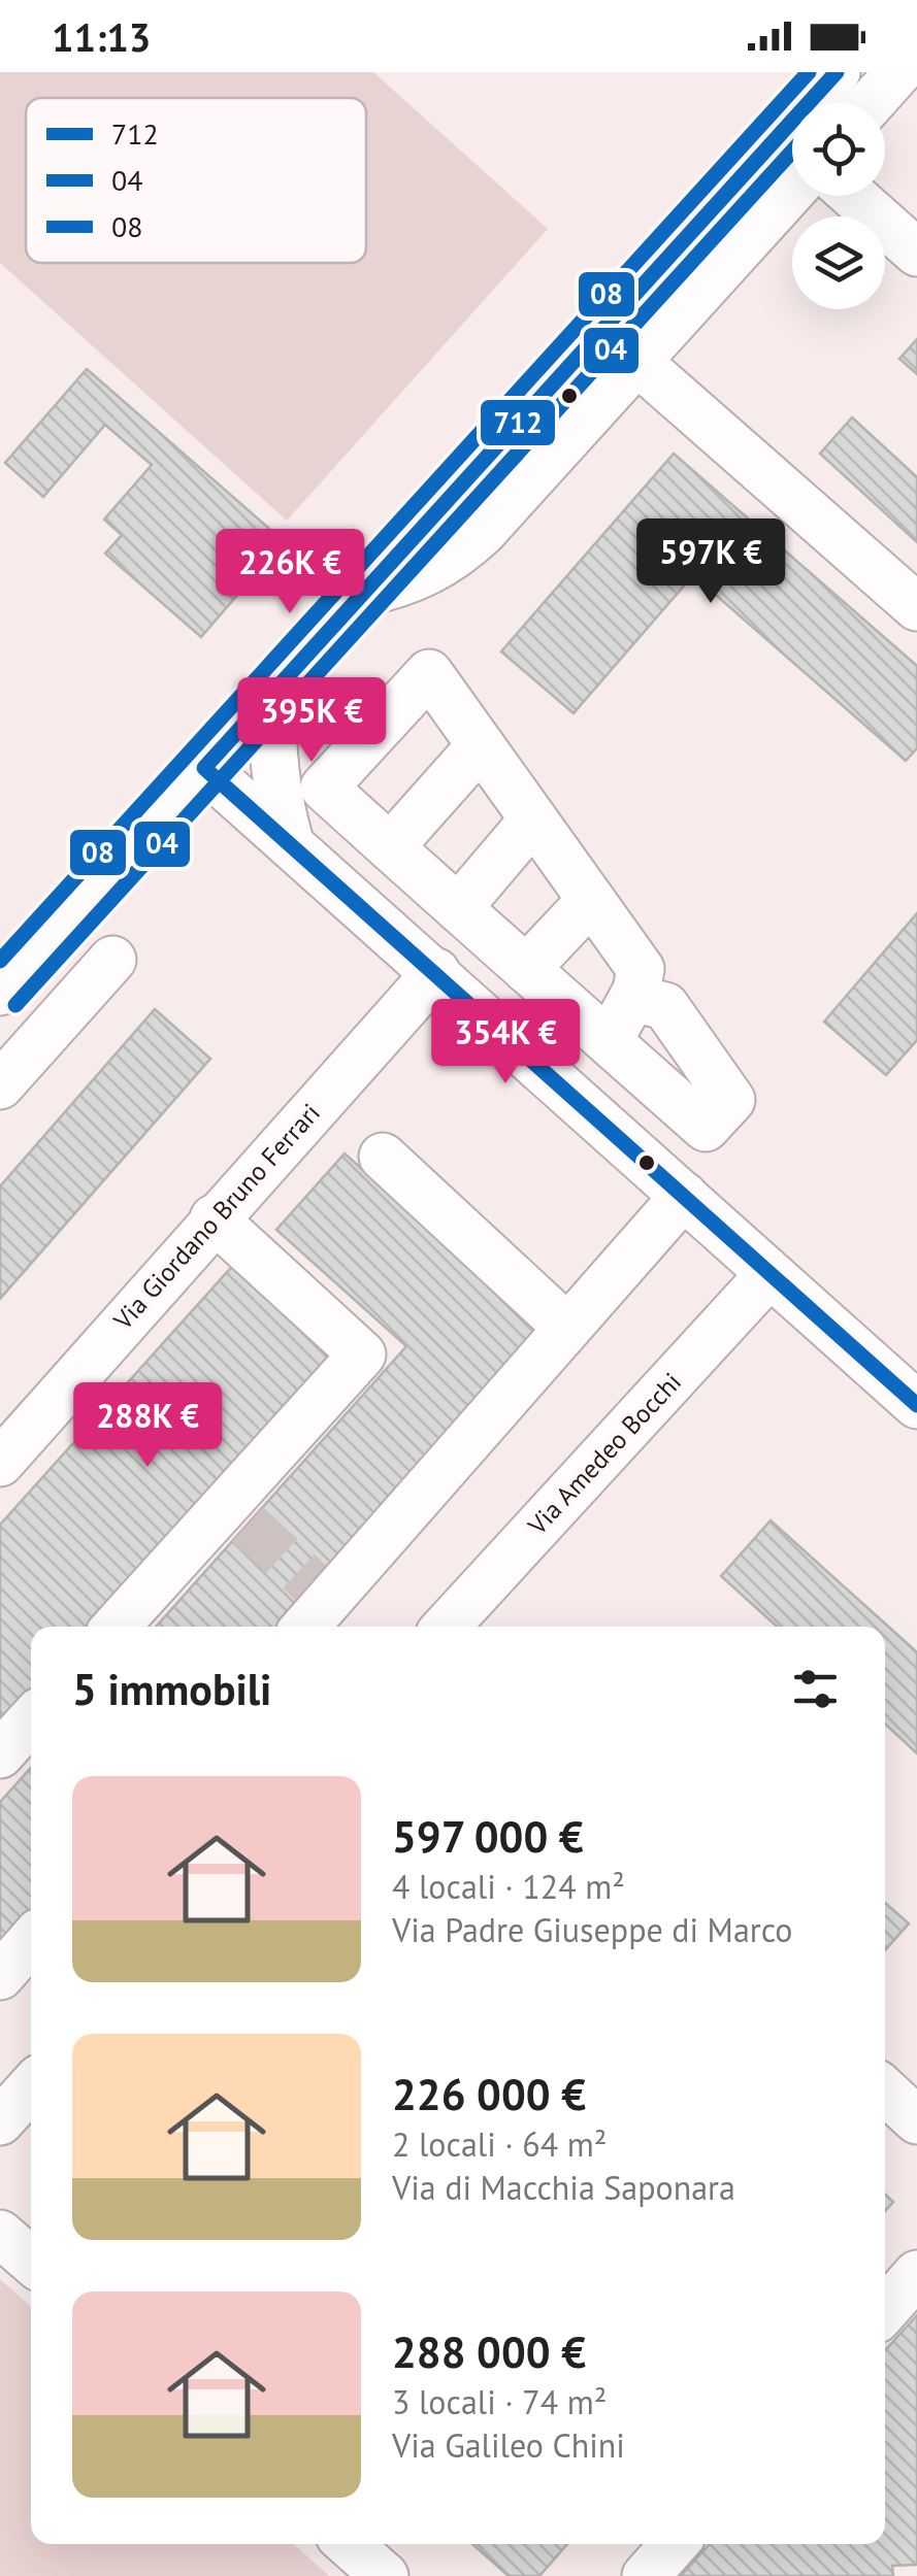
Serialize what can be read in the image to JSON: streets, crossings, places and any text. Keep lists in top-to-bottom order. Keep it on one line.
{"streets":{"street":["Via Giordano Bruno Ferrari","Via Amedeo Bocchi"]},"lines":["transit line 712","transit line 08","transit line 04"],"legend":["712","04","08"],"page":{"status":"11:13","price":["597K €","226K €","395K €","354K €","288K €"],"heading":"5 immobili","list":[{"name":"597 000 €","note":"4 locali · 124 m² · Via Padre Giuseppe di Marco"},{"name":"226 000 €","note":"2 locali · 64 m² · Via di Macchia Saponara"},{"name":"288 000 €","note":"3 locali · 74 m² · Via Galileo Chini"}]}}
